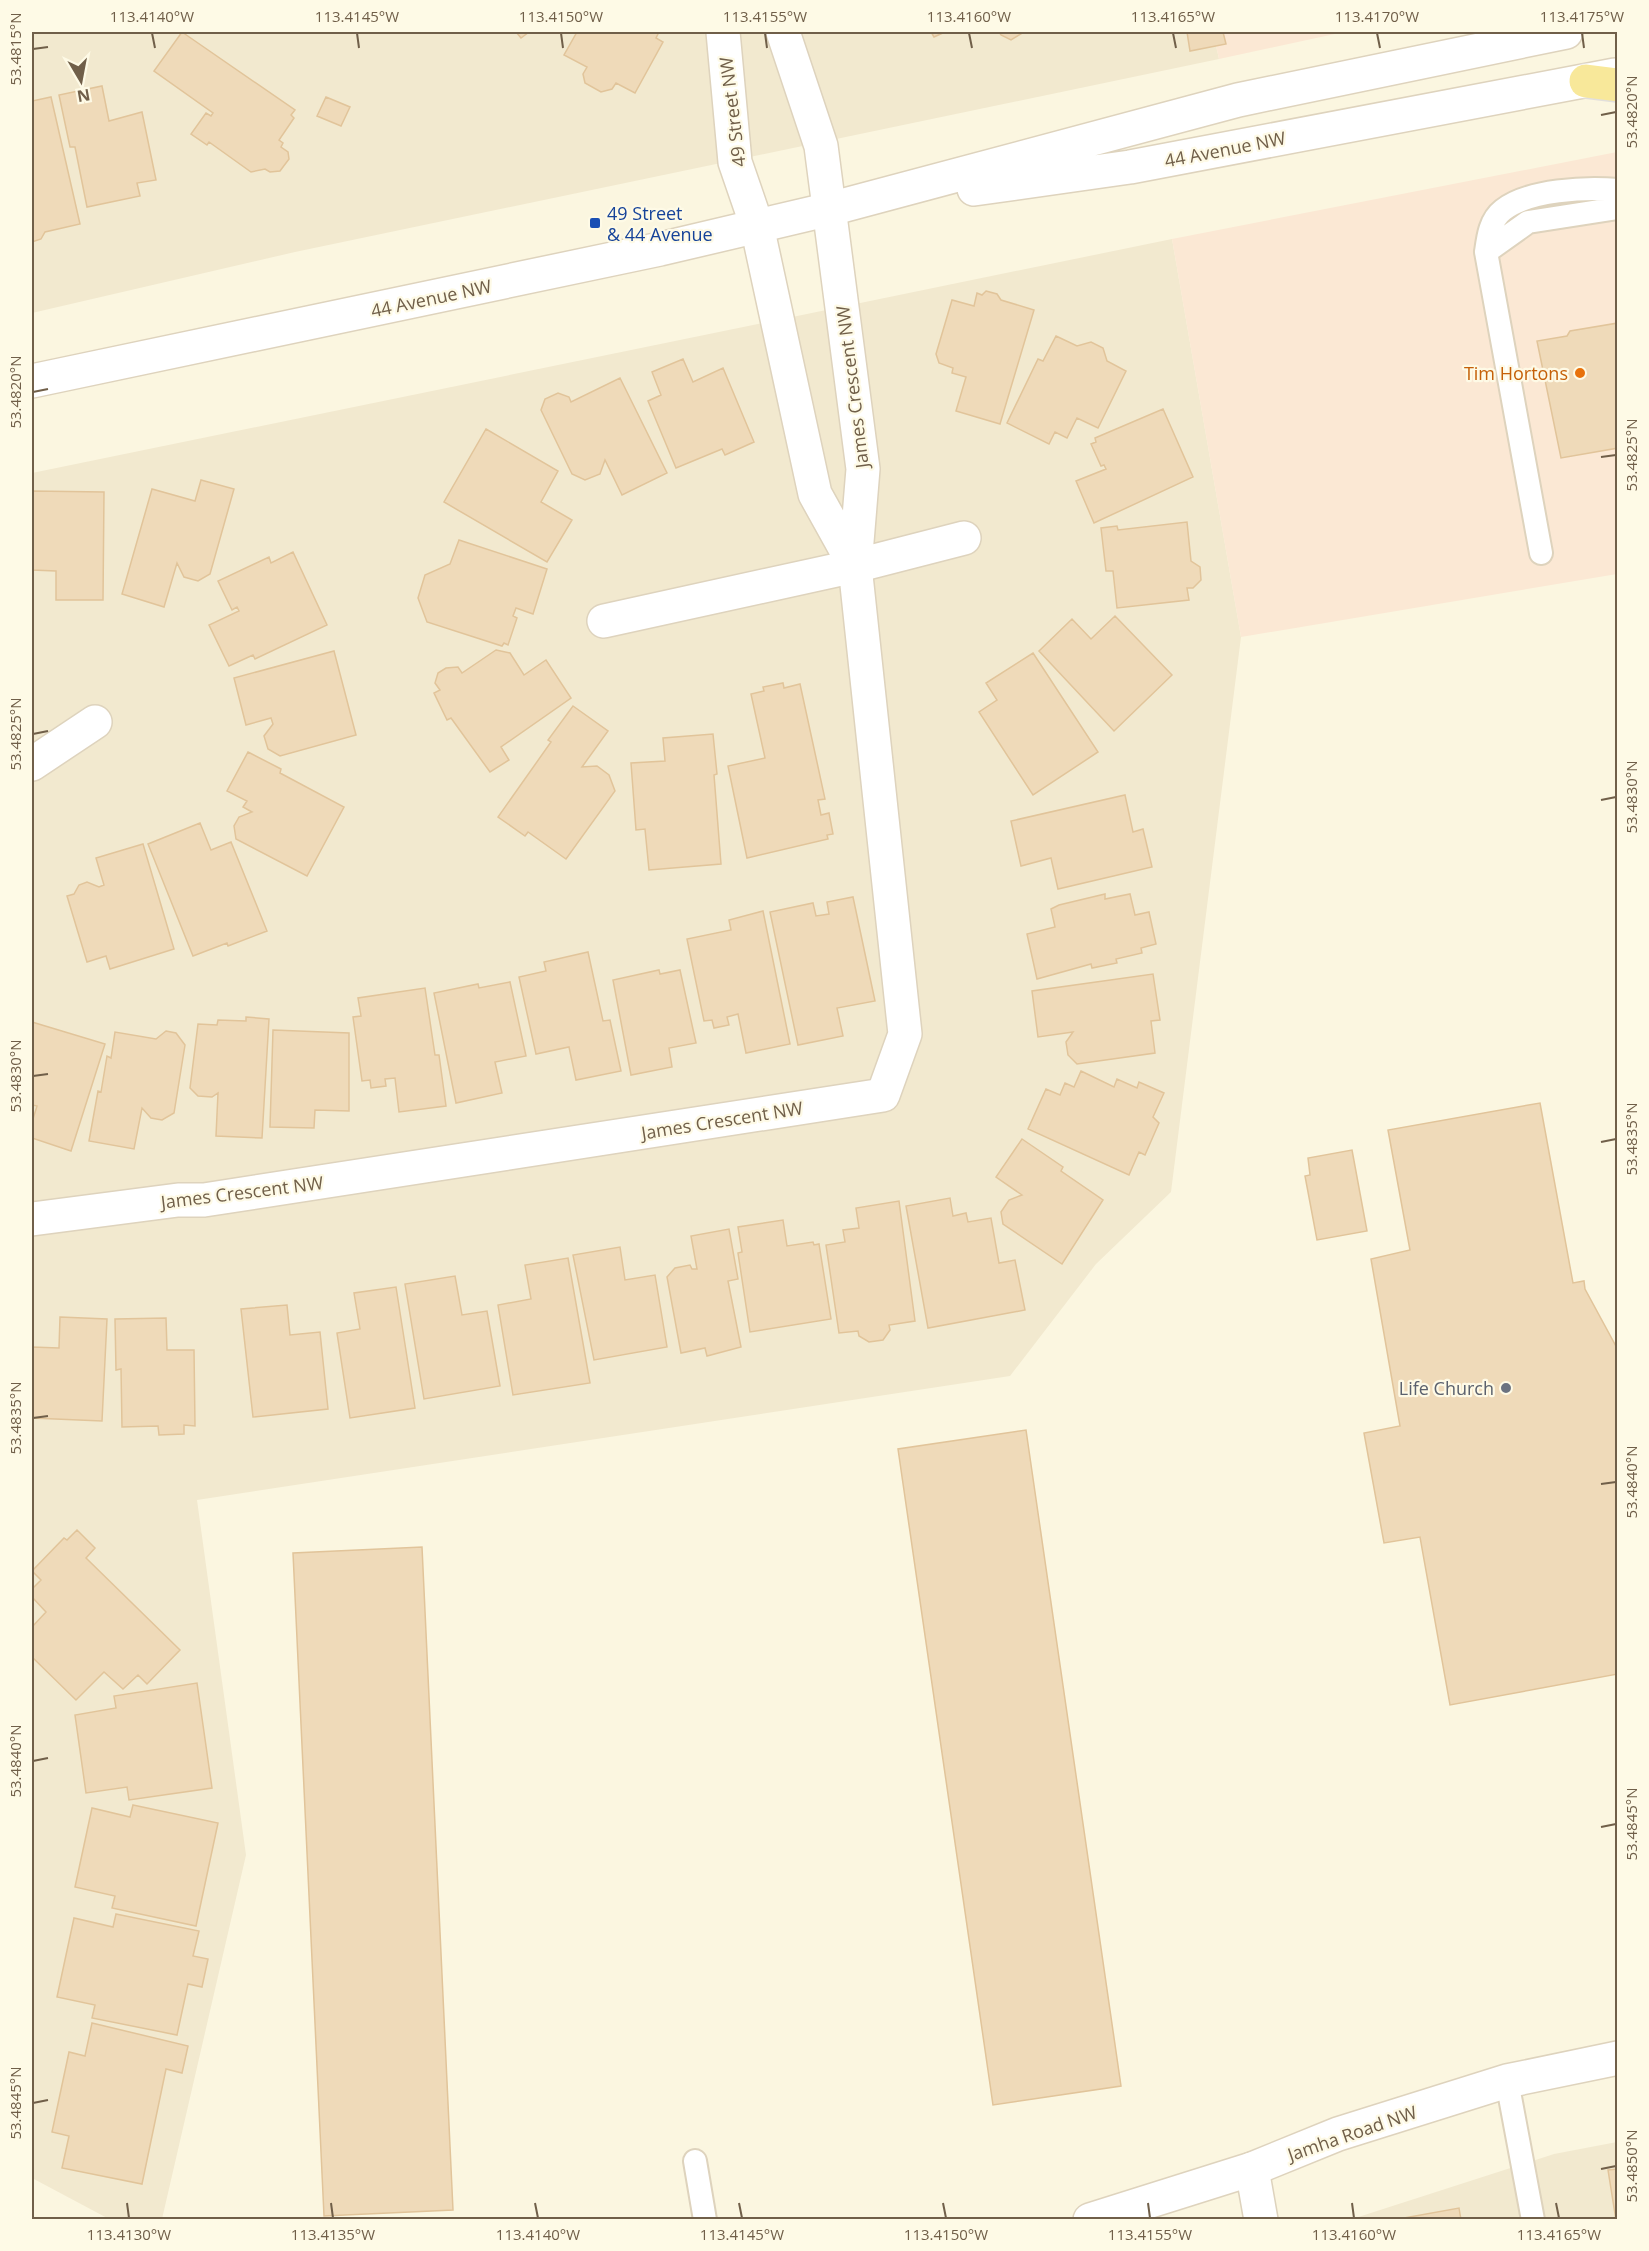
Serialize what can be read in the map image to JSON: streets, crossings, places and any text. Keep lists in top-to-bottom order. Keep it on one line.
{"streets":{"street":["49 Street NW","44 Avenue NW","James Crescent NW","Jamha Road NW"]},"crossings":[["49 Street NW","44 Avenue NW"],["49 Street NW","James Crescent NW"],["44 Avenue NW","James Crescent NW"]],"places":{"transit":["49 Street & 44 Avenue"],"other":["Tim Hortons","Life Church"]},"north":"bottom","coordinates":["113.4140°W","113.4145°W","113.4150°W","113.4155°W","113.4160°W","113.4165°W","113.4170°W","113.4175°W","53.4815°N","53.4820°N","53.4825°N","53.4830°N","53.4835°N","53.4840°N","53.4845°N","53.4850°N","113.4130°W","113.4135°W"]}
